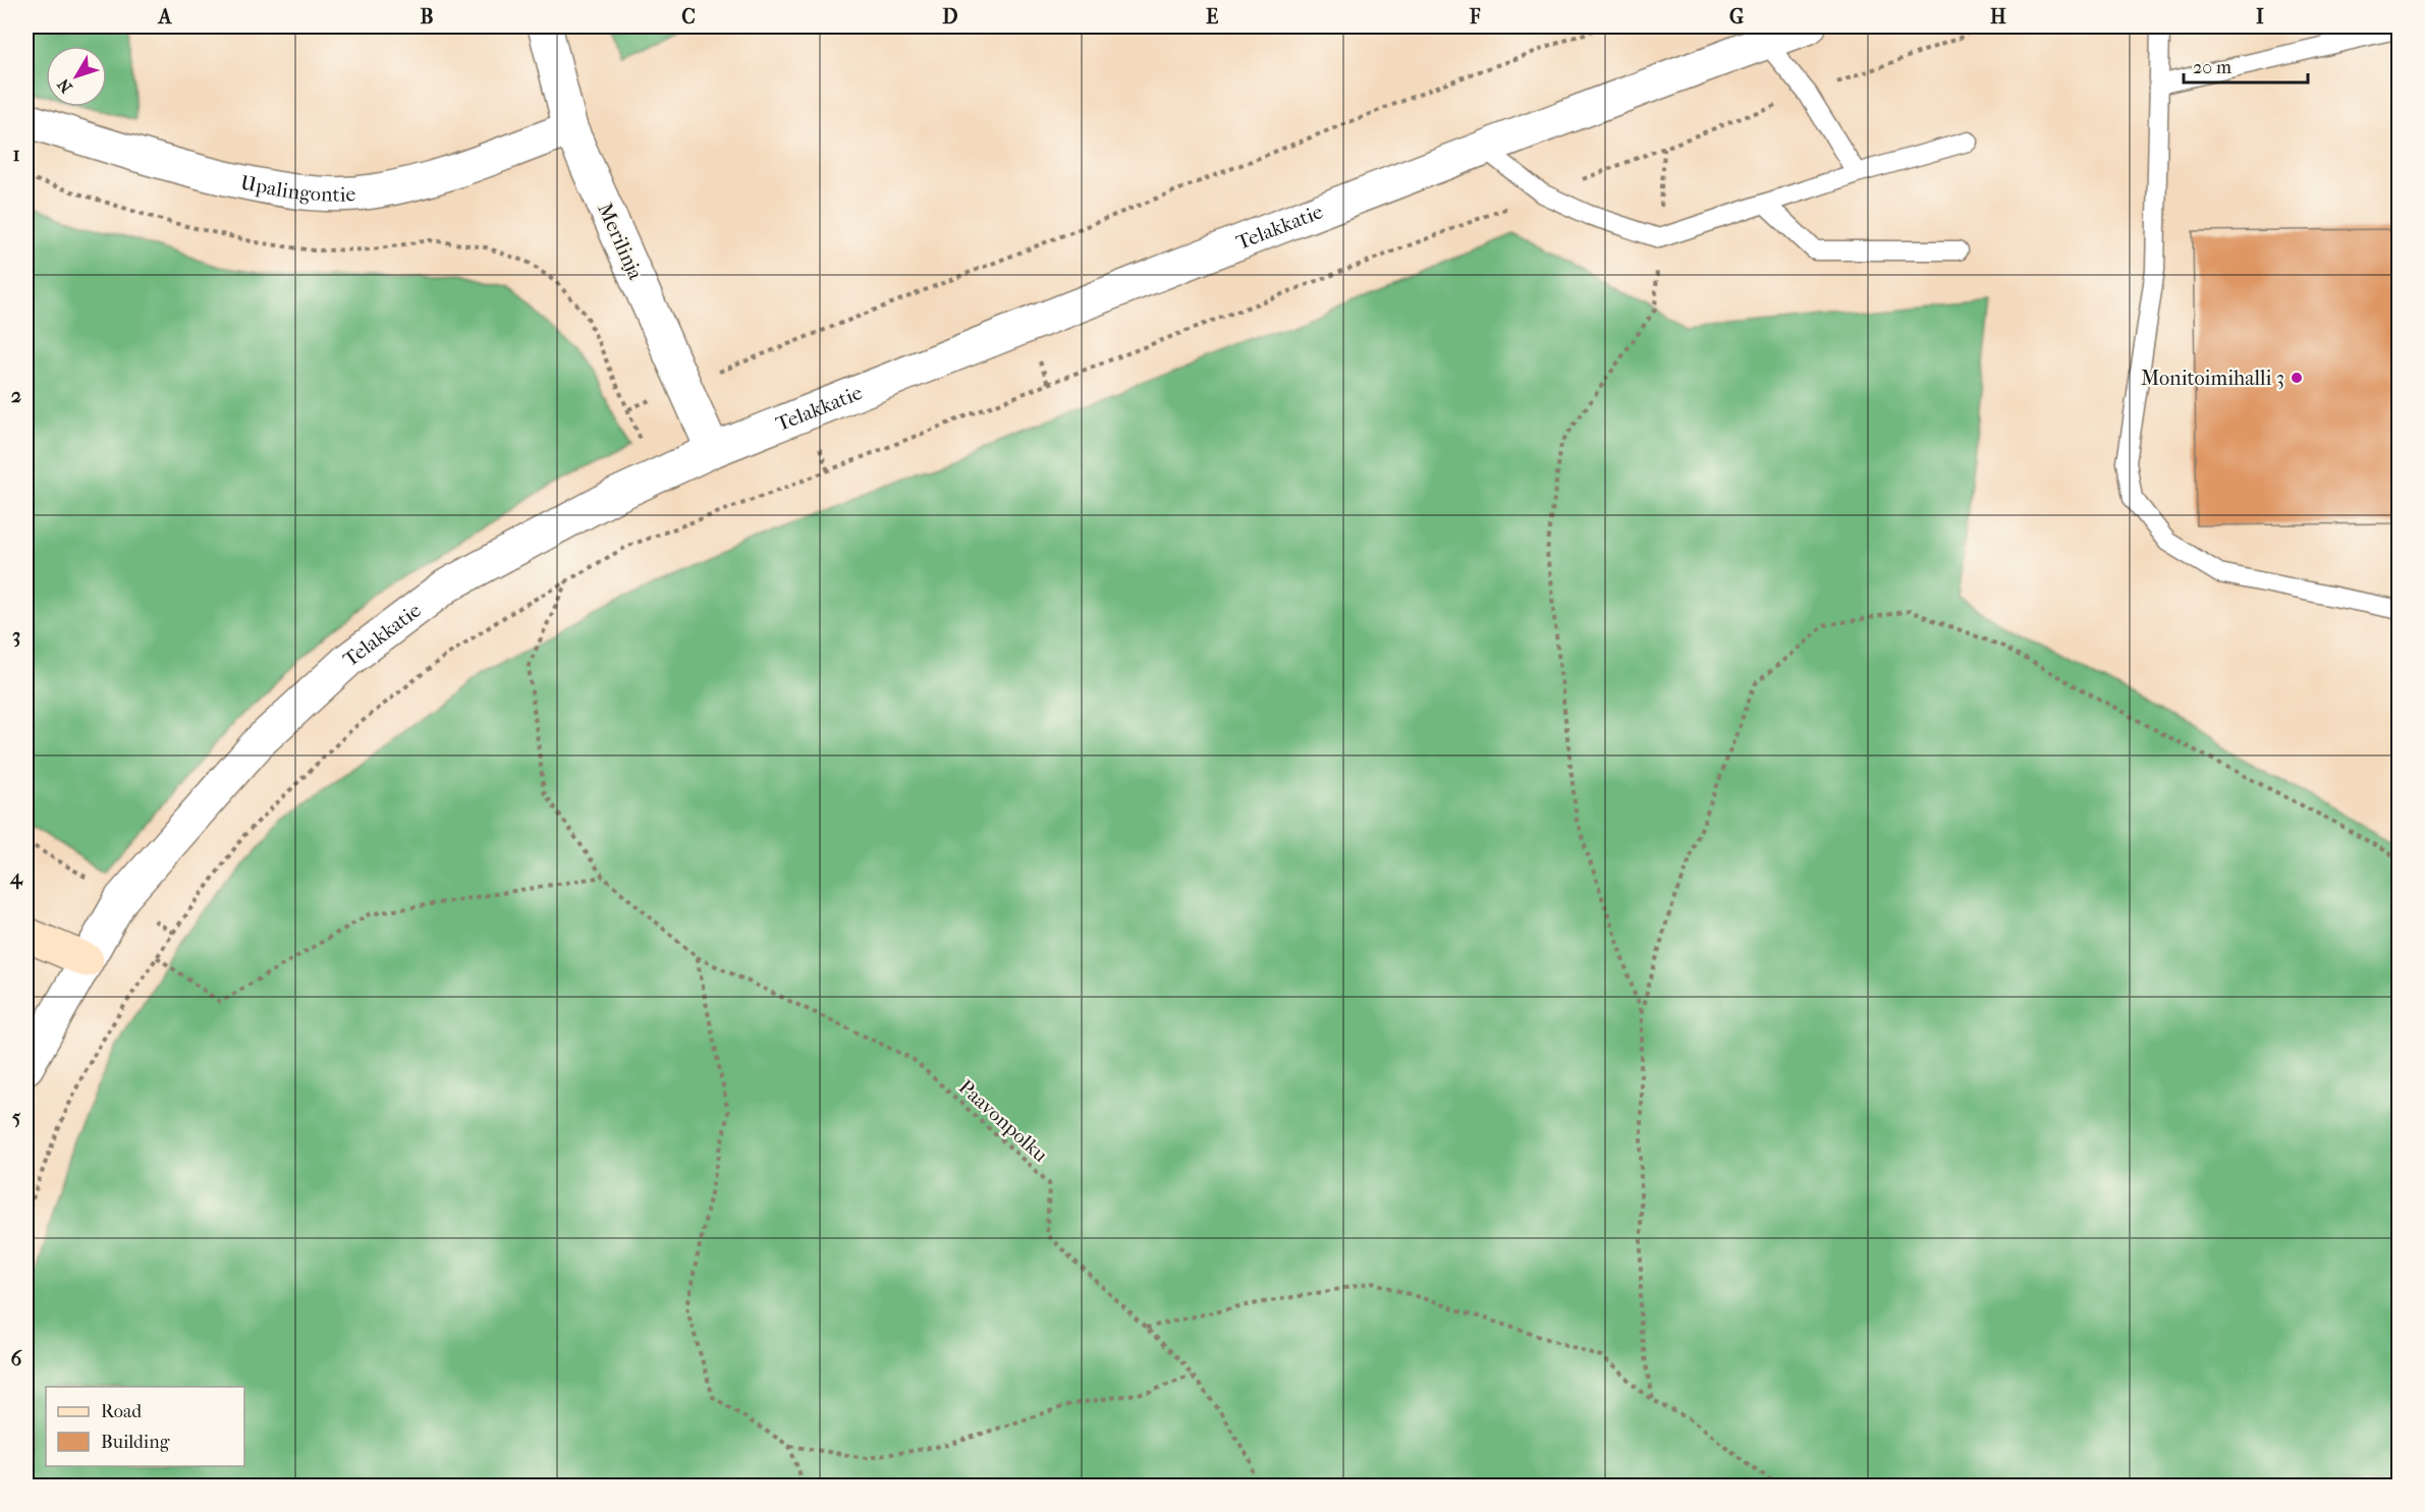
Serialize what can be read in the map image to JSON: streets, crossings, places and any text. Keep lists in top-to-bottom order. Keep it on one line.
{"streets":{"street":["Upalingontie","Telakkatie","Merilinja"],"path":["Paavonpolku"]},"crossings":[["Upalingontie","Merilinja"],["Telakkatie","Merilinja"]],"places":["Monitoimihalli 3"],"legend":["Road","Building"],"scale_bar":"20 m","north":"bottom left","grid":{"columns":["A","B","C","D","E","F","G","H","I"],"rows":["1","2","3","4","5","6"]}}
